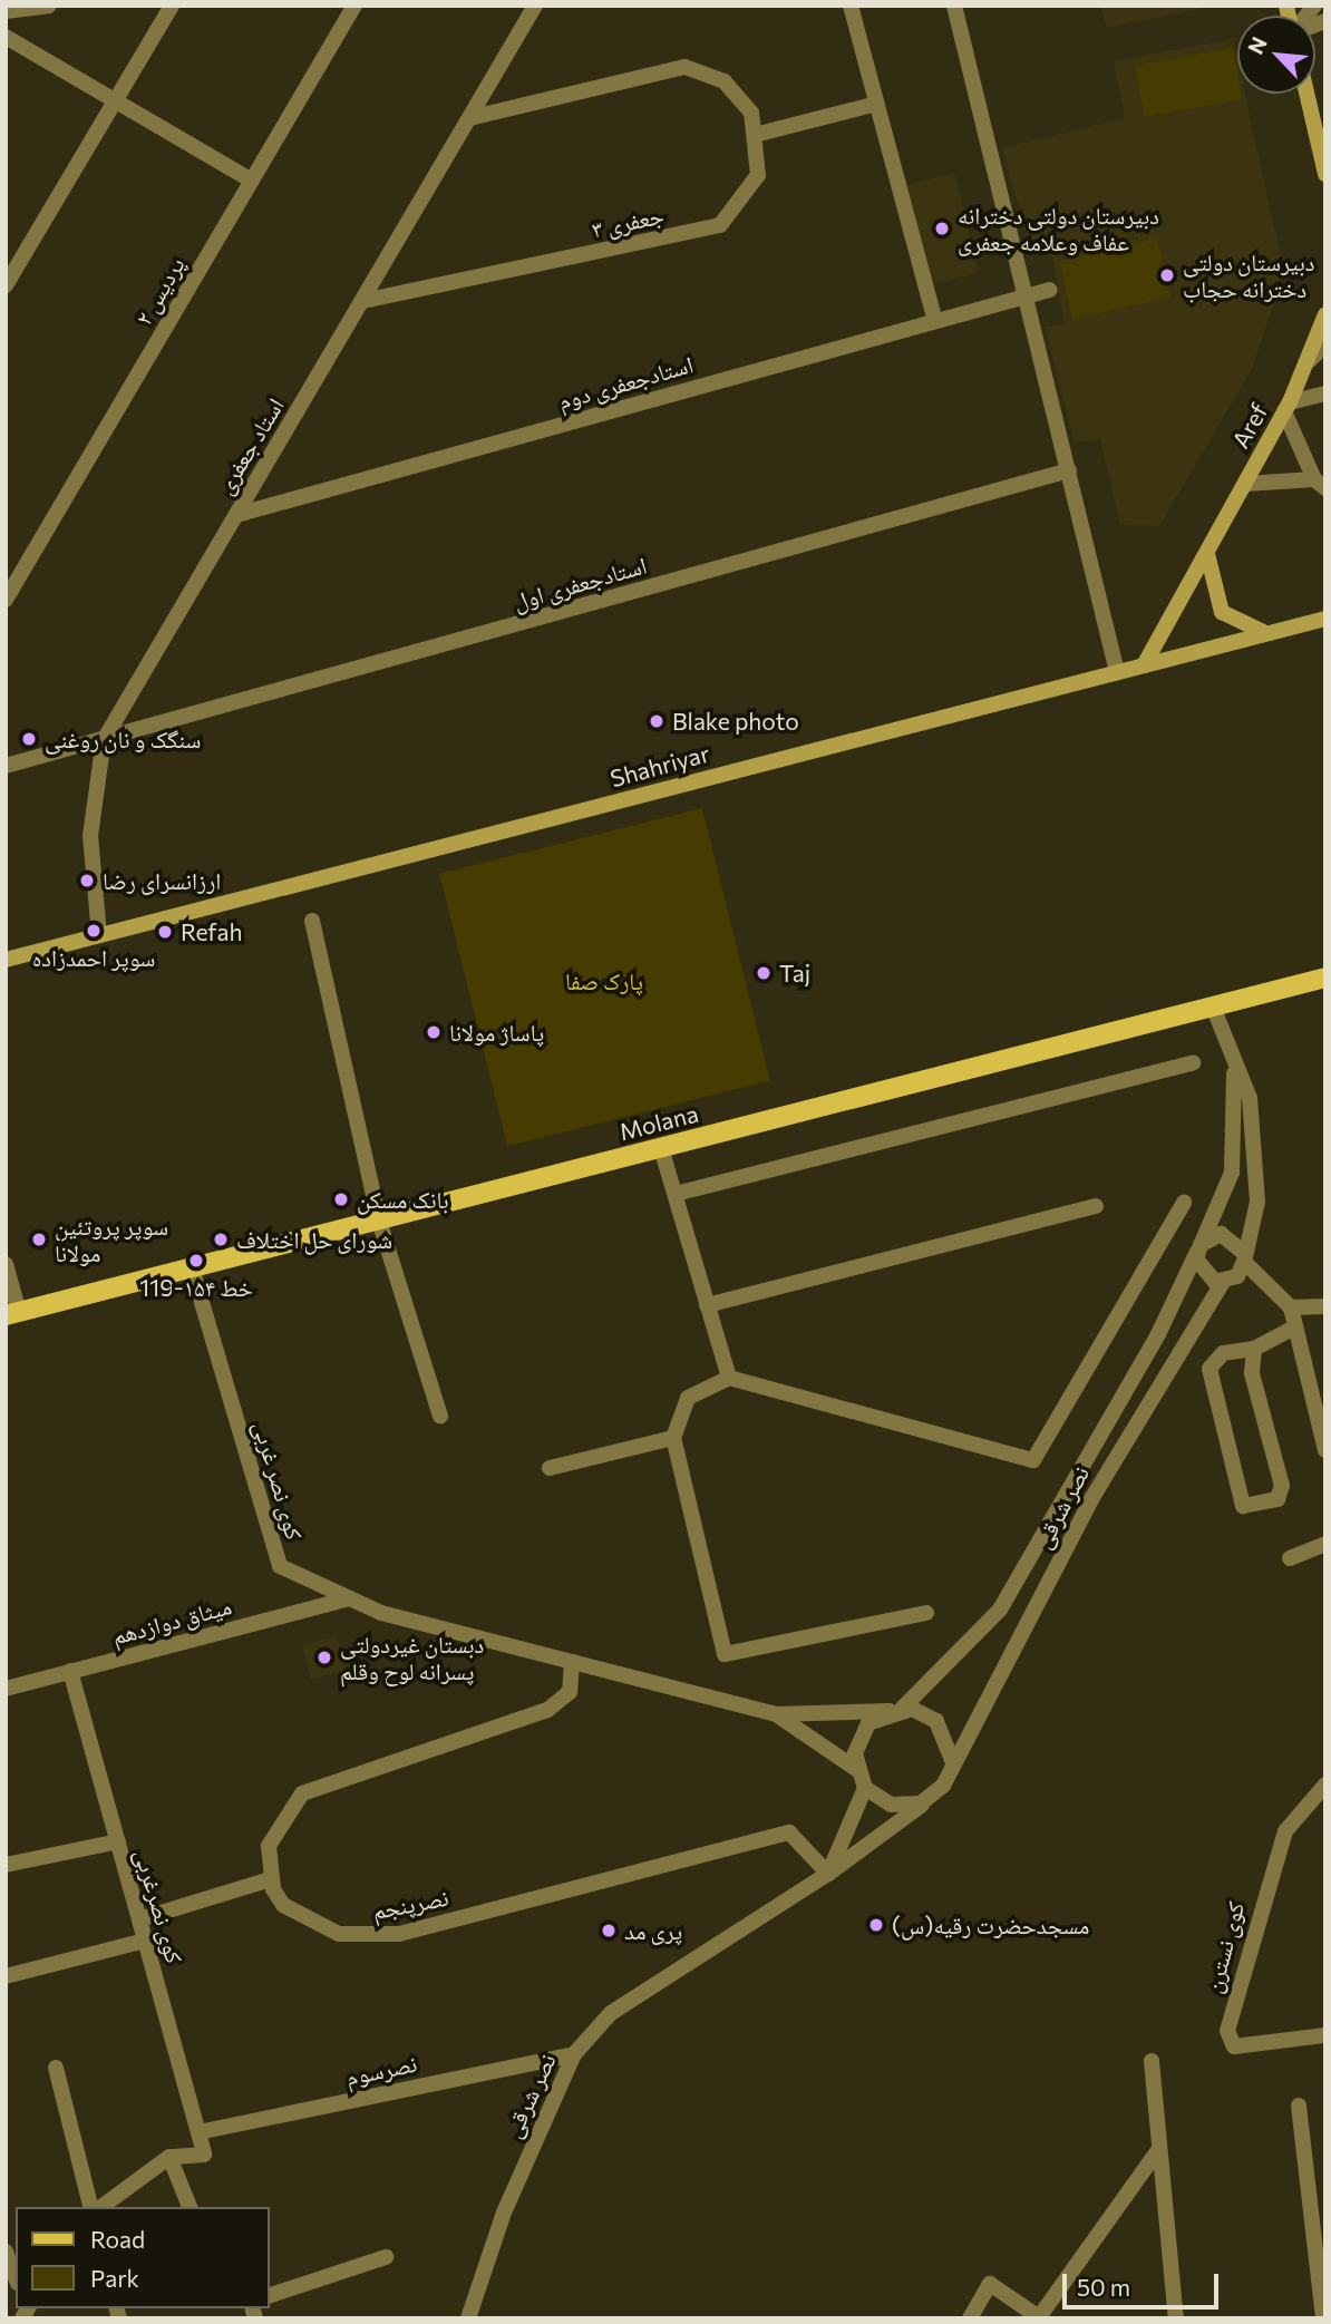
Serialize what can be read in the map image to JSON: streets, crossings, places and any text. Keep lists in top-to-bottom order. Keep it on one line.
{"streets":{"main road":["Aref","Shahriyar","Molana"],"street":["جعفری ۳","پردیس ۲","استادجعفری دوم","استاد جعفری","استادجعفری اول","کوی نصر غربی","نصر شرقی","میثاق دوازدهم","نصرپنجم","کوی نصرغربی","کوی نسترن","نصرسوم"]},"crossings":[["جعفری ۳","استاد جعفری"],["استادجعفری دوم","استاد جعفری"],["Aref","Shahriyar"],["استاد جعفری","استادجعفری اول"],["استاد جعفری","Shahriyar"],["Molana","کوی نصر غربی"],["کوی نصر غربی","نصر شرقی"],["کوی نصر غربی","میثاق دوازدهم"],["نصر شرقی","نصرپنجم"],["نصر شرقی","نصرسوم"],["میثاق دوازدهم","کوی نصرغربی"],["کوی نصرغربی","نصرسوم"]],"parks":["پارک صفا"],"places":["دبیرستان دولتی دخترانه عفاف وعلامه جعفری","دبیرستان دولتی دخترانه حجاب","Blake photo","سنگک و نان روغنی","ارزانسرای رضا","سوپر احمدزاده","Refah","Taj","پاساژ مولانا","بانک مسکن","سوپر پروتئین مولانا","شورای حل اختلاف","خط ۱۵۴-119","دبستان غیردولتی پسرانه لوح وقلم","مسجدحضرت رقیه(س)","پری مد"],"legend":["Road","Park"],"scale_bar":"50 m","north":"top left"}
